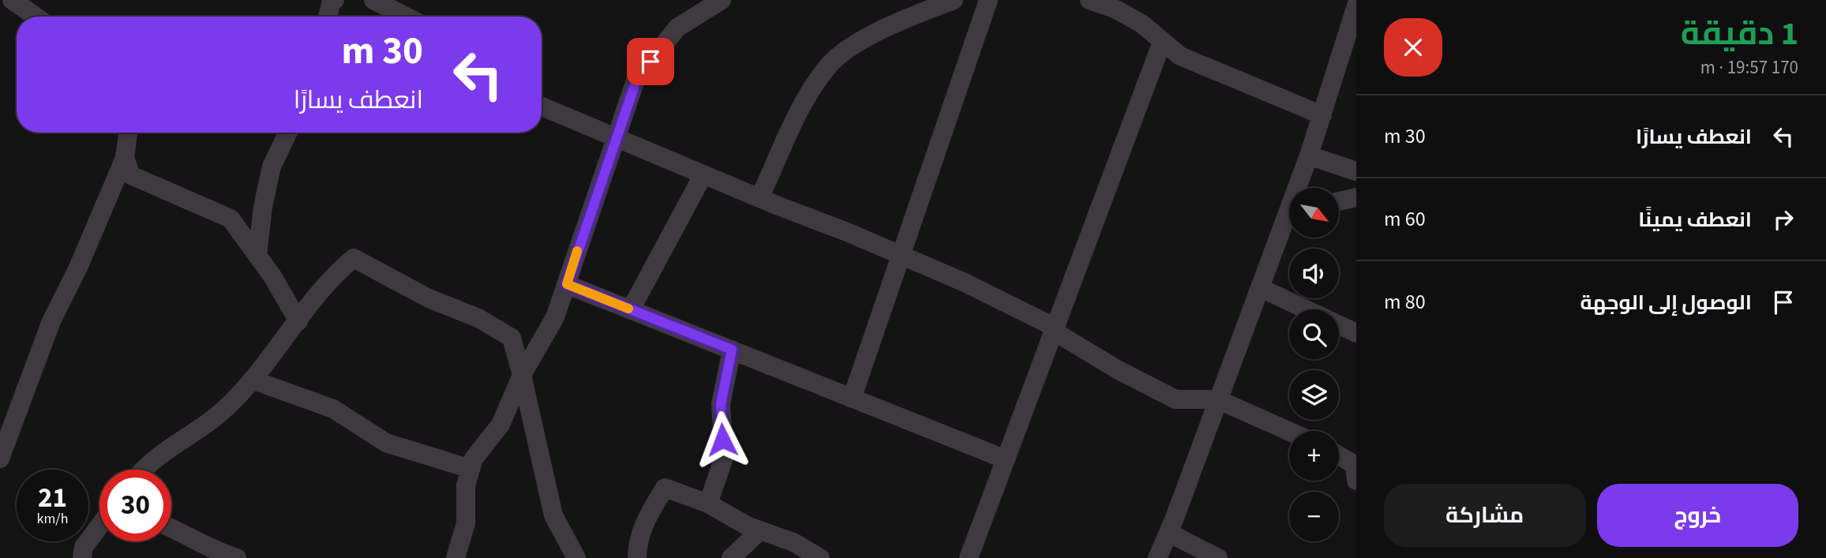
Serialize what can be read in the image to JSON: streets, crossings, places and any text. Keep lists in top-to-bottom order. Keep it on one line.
{"north":"bottom right","page":{"heading":["1 دقيقة","170 m · 19:57"],"turn":["30 m","انعطف يسارًا"],"list":[{"name":"انعطف يسارًا","value":"30 m"},{"name":"انعطف يمينًا","value":"60 m"},{"name":"الوصول إلى الوجهة","value":"80 m"}],"map_buttons":["+","−"],"speed":"21 km/h","limit":"30","buttons":["خروج","مشاركة"]}}
